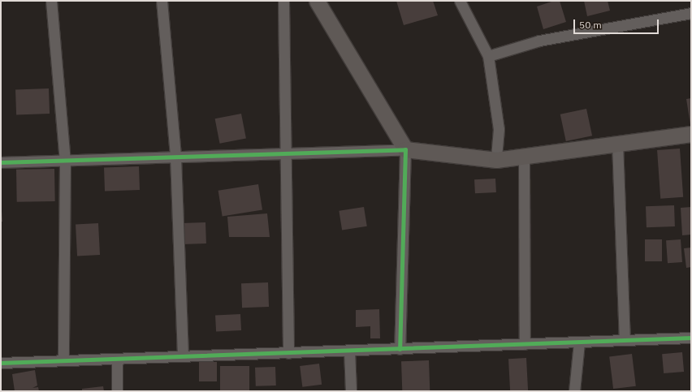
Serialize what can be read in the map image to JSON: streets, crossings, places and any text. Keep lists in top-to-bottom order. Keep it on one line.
{"scale_bar":"50 m"}
